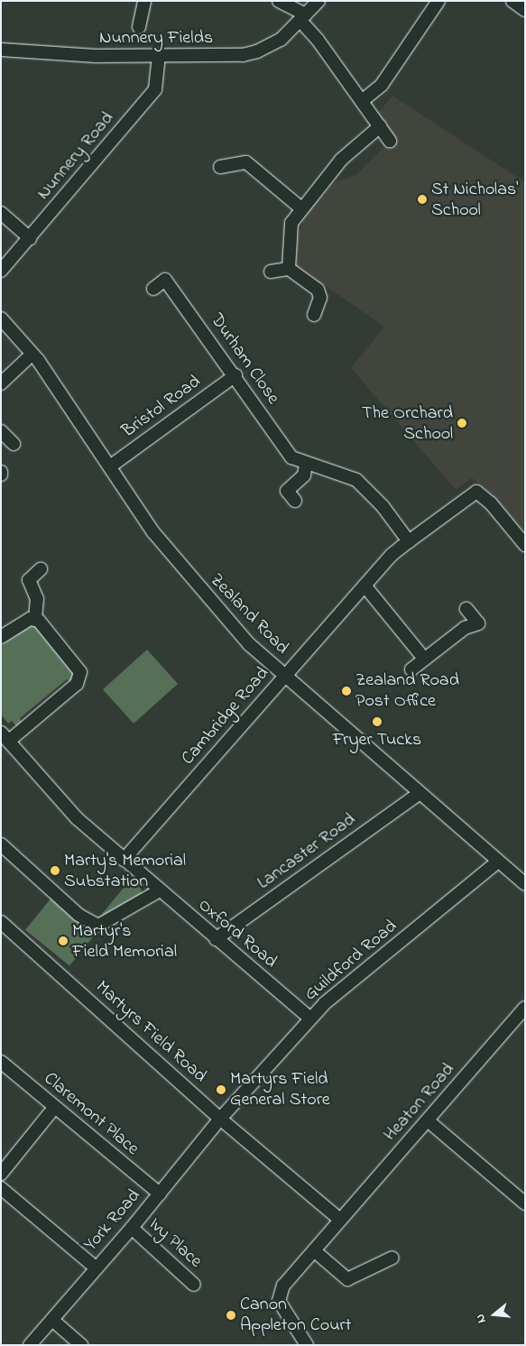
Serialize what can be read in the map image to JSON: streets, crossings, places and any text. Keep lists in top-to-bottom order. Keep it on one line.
{"streets":{"street":["Nunnery Fields","Nunnery Road","Durham Close","Bristol Road","Zealand Road","Cambridge Road","Lancaster Road","Oxford Road","Guildford Road","Martyrs Field Road","Heaton Road","Claremont Place","York Road","Ivy Place"]},"crossings":[["Nunnery Fields","Nunnery Road"],["Durham Close","Bristol Road"],["Durham Close","Cambridge Road"],["Bristol Road","Zealand Road"],["Zealand Road","Cambridge Road"],["Zealand Road","Lancaster Road"],["Zealand Road","Guildford Road"],["Cambridge Road","Oxford Road"],["Lancaster Road","Oxford Road"],["Oxford Road","Guildford Road"],["Guildford Road","Martyrs Field Road"],["Guildford Road","York Road"],["Martyrs Field Road","Heaton Road"],["Martyrs Field Road","York Road"],["Claremont Place","York Road"],["York Road","Ivy Place"]],"places":["St Nicholas' School","The Orchard School","Zealand Road Post Office","Fryer Tucks","Marty's Memorial Substation","Martyr's Field Memorial","Martyrs Field General Store","Canon Appleton Court"],"north":"left"}
